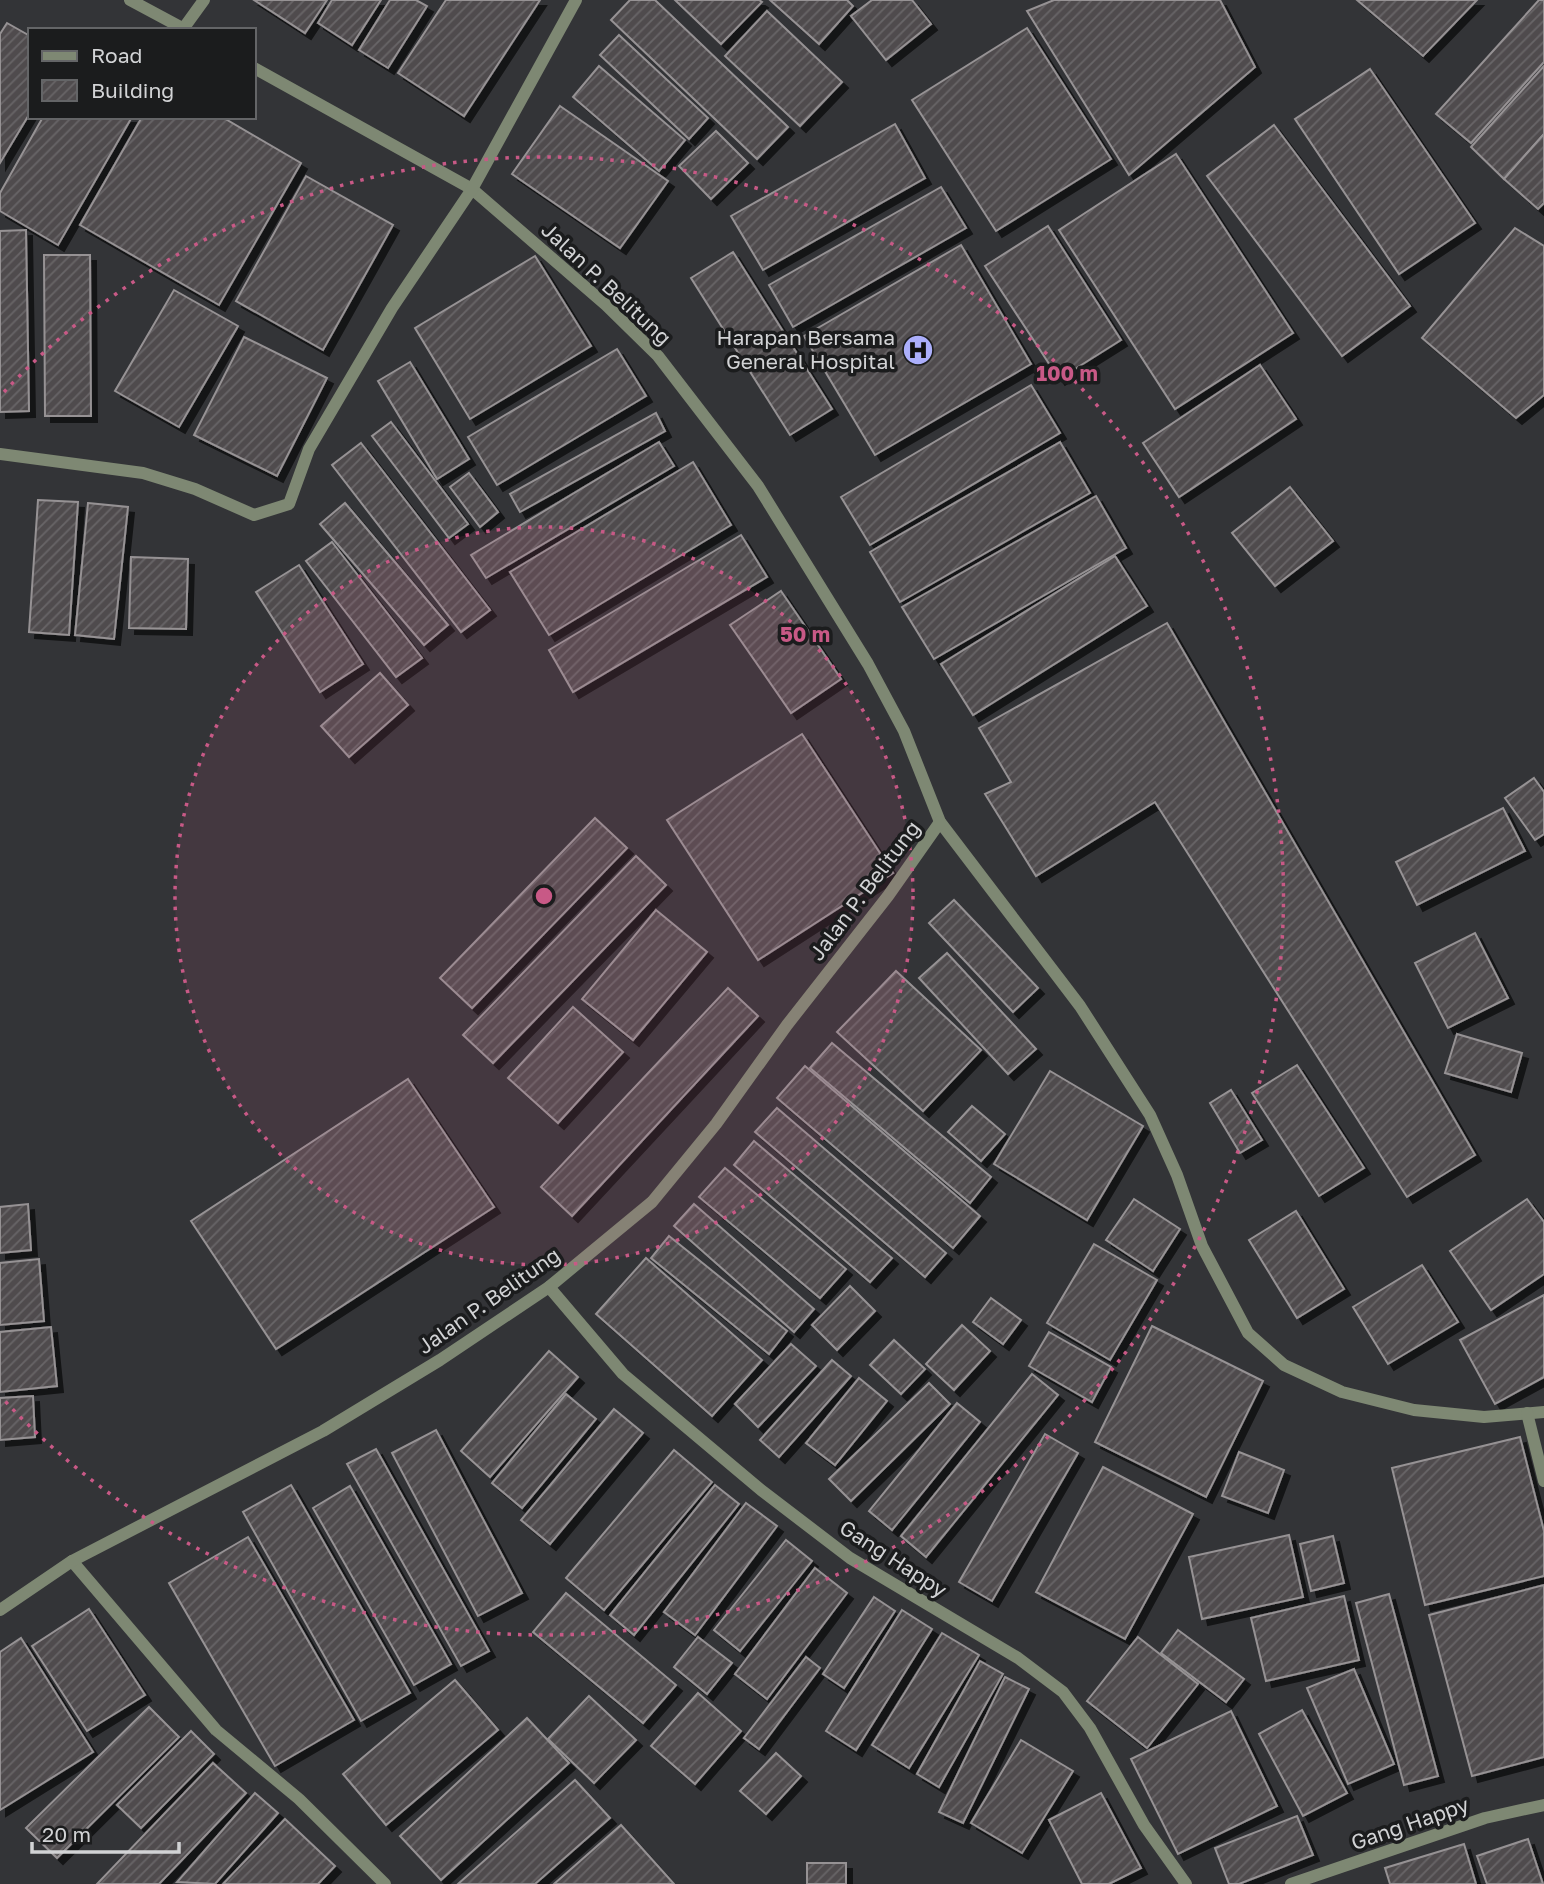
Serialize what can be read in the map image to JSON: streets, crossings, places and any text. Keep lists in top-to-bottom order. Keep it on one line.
{"streets":{"street":["Jalan P. Belitung","Gang Happy"]},"crossings":[["Jalan P. Belitung","Gang Happy"]],"places":{"hospital":["Harapan Bersama General Hospital"]},"legend":["Road","Building"],"scale_bar":"20 m","rings":["100 m","50 m"]}
